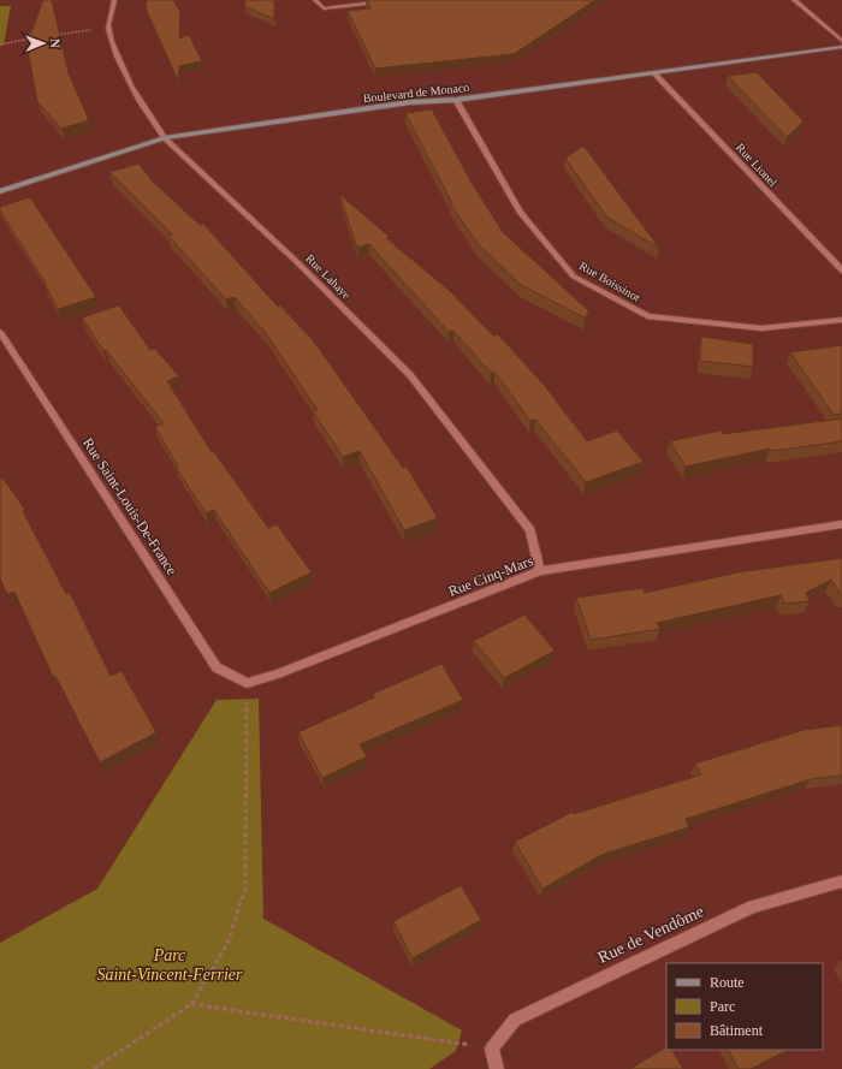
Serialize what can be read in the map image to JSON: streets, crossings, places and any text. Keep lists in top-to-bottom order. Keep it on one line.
{"streets":{"street":["Boulevard de Monaco","Rue Lionel","Rue Lahaye","Rue Boissinot","Rue Saint-Louis-De-France","Rue Cinq-Mars","Rue de Vendôme"]},"crossings":[["Boulevard de Monaco","Rue Lionel"],["Boulevard de Monaco","Rue Lahaye"],["Boulevard de Monaco","Rue Boissinot"],["Rue Lahaye","Rue Cinq-Mars"],["Rue Saint-Louis-De-France","Rue Cinq-Mars"]],"parks":["Parc Saint-Vincent-Ferrier"],"legend":["Route","Parc","Bâtiment"],"north":"right"}
